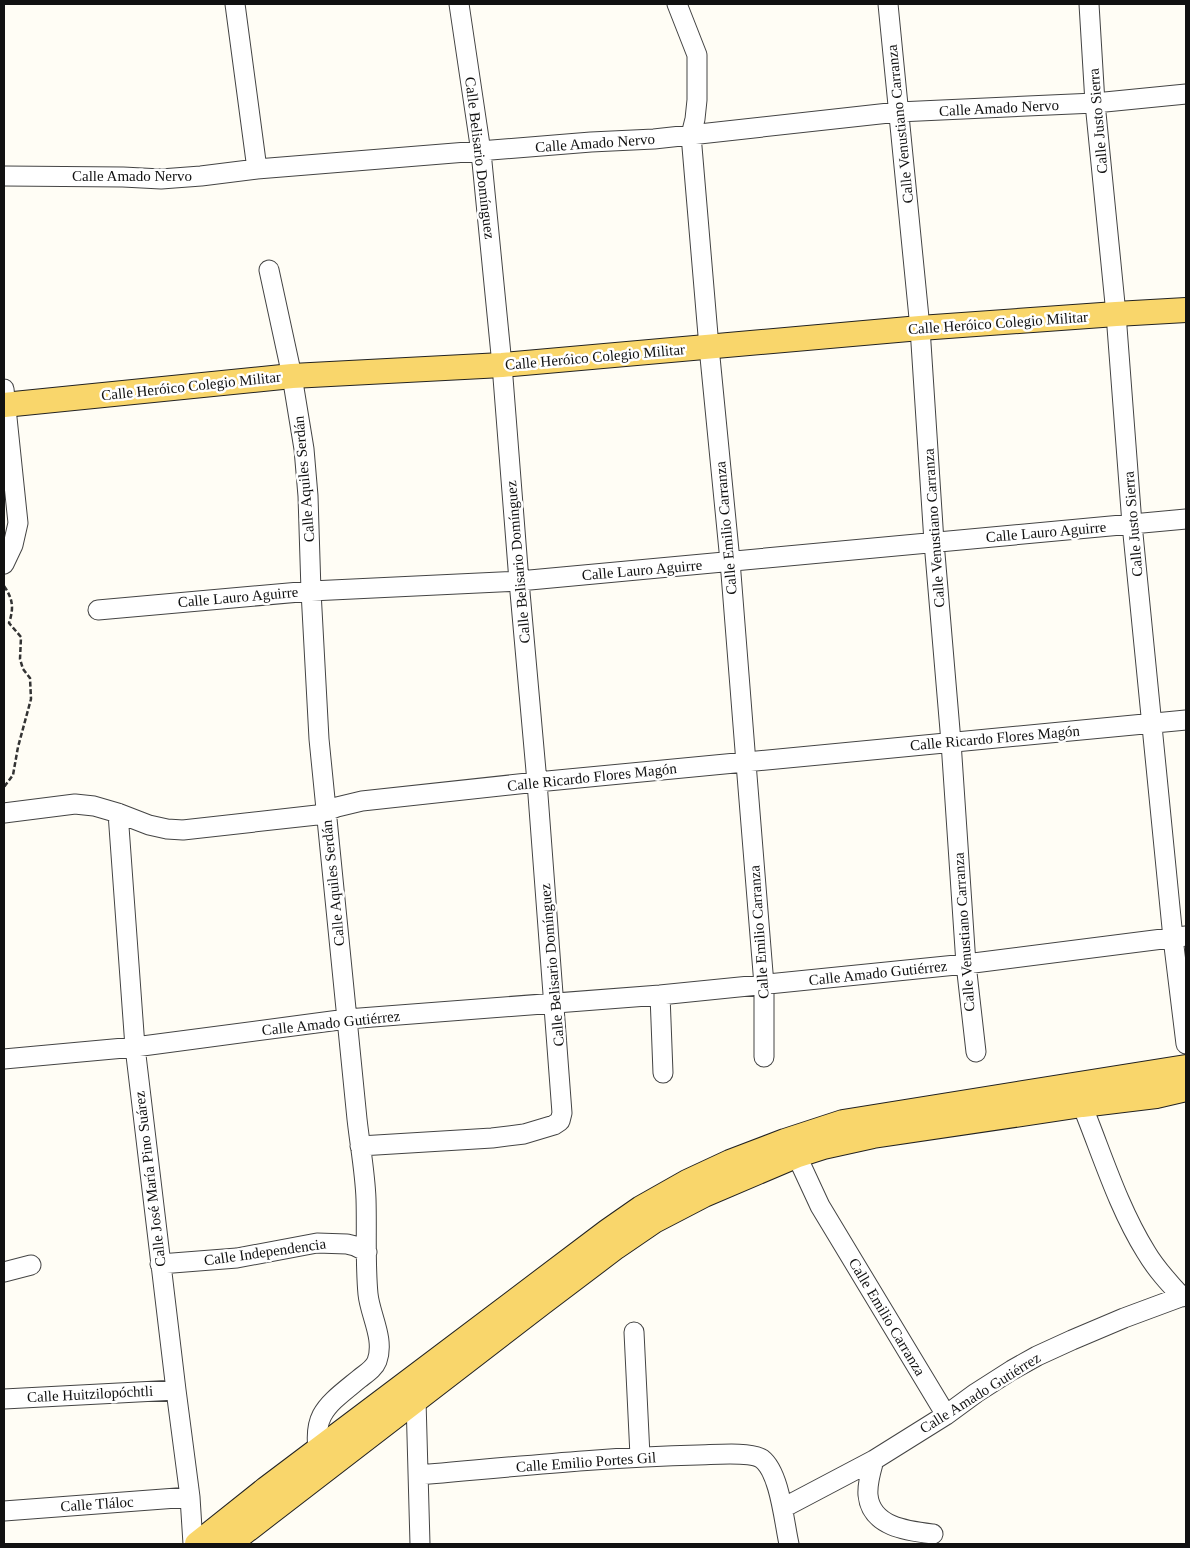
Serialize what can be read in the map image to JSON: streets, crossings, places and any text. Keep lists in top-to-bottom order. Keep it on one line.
{"streets":{"main road":["Calle Heróico Colegio Militar"],"street":["Calle Amado Nervo","Calle Justo Sierra","Calle Venustiano Carranza","Calle Belisario Domínguez","Calle Aquiles Serdán","Calle Emilio Carranza","Calle Lauro Aguirre","Calle Ricardo Flores Magón","Calle Amado Gutiérrez","Calle José María Pino Suárez","Calle Independencia","Calle Huitzilopóchtli","Calle Emilio Portes Gil","Calle Tláloc"]},"crossings":[["Calle Amado Nervo","Calle Justo Sierra"],["Calle Amado Nervo","Calle Venustiano Carranza"],["Calle Amado Nervo","Calle Belisario Domínguez"],["Calle Amado Nervo","Calle Emilio Carranza"],["Calle Justo Sierra","Calle Heróico Colegio Militar"],["Calle Justo Sierra","Calle Lauro Aguirre"],["Calle Justo Sierra","Calle Ricardo Flores Magón"],["Calle Justo Sierra","Calle Amado Gutiérrez"],["Calle Venustiano Carranza","Calle Heróico Colegio Militar"],["Calle Venustiano Carranza","Calle Lauro Aguirre"],["Calle Venustiano Carranza","Calle Ricardo Flores Magón"],["Calle Venustiano Carranza","Calle Amado Gutiérrez"],["Calle Belisario Domínguez","Calle Heróico Colegio Militar"],["Calle Belisario Domínguez","Calle Aquiles Serdán"],["Calle Belisario Domínguez","Calle Lauro Aguirre"],["Calle Belisario Domínguez","Calle Ricardo Flores Magón"],["Calle Belisario Domínguez","Calle Amado Gutiérrez"],["Calle Heróico Colegio Militar","Calle Aquiles Serdán"],["Calle Heróico Colegio Militar","Calle Emilio Carranza"],["Calle Aquiles Serdán","Calle Lauro Aguirre"],["Calle Aquiles Serdán","Calle Ricardo Flores Magón"],["Calle Aquiles Serdán","Calle Amado Gutiérrez"],["Calle Aquiles Serdán","Calle Independencia"],["Calle Emilio Carranza","Calle Lauro Aguirre"],["Calle Emilio Carranza","Calle Ricardo Flores Magón"],["Calle Emilio Carranza","Calle Amado Gutiérrez"],["Calle Ricardo Flores Magón","Calle José María Pino Suárez"],["Calle Amado Gutiérrez","Calle José María Pino Suárez"],["Calle Amado Gutiérrez","Calle Emilio Portes Gil"],["Calle José María Pino Suárez","Calle Independencia"],["Calle José María Pino Suárez","Calle Huitzilopóchtli"],["Calle José María Pino Suárez","Calle Tláloc"]]}
